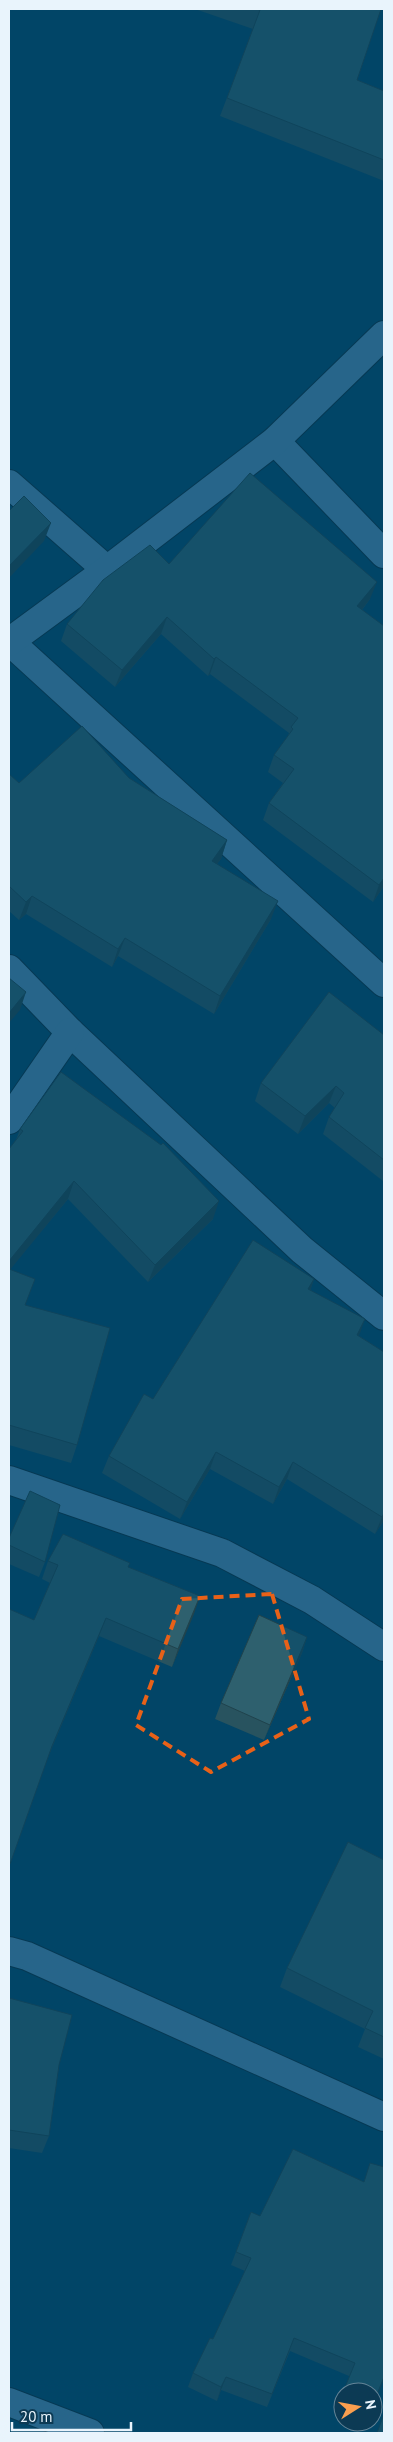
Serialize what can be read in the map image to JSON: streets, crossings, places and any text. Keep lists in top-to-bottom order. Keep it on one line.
{"scale_bar":"20 m","north":"right"}
